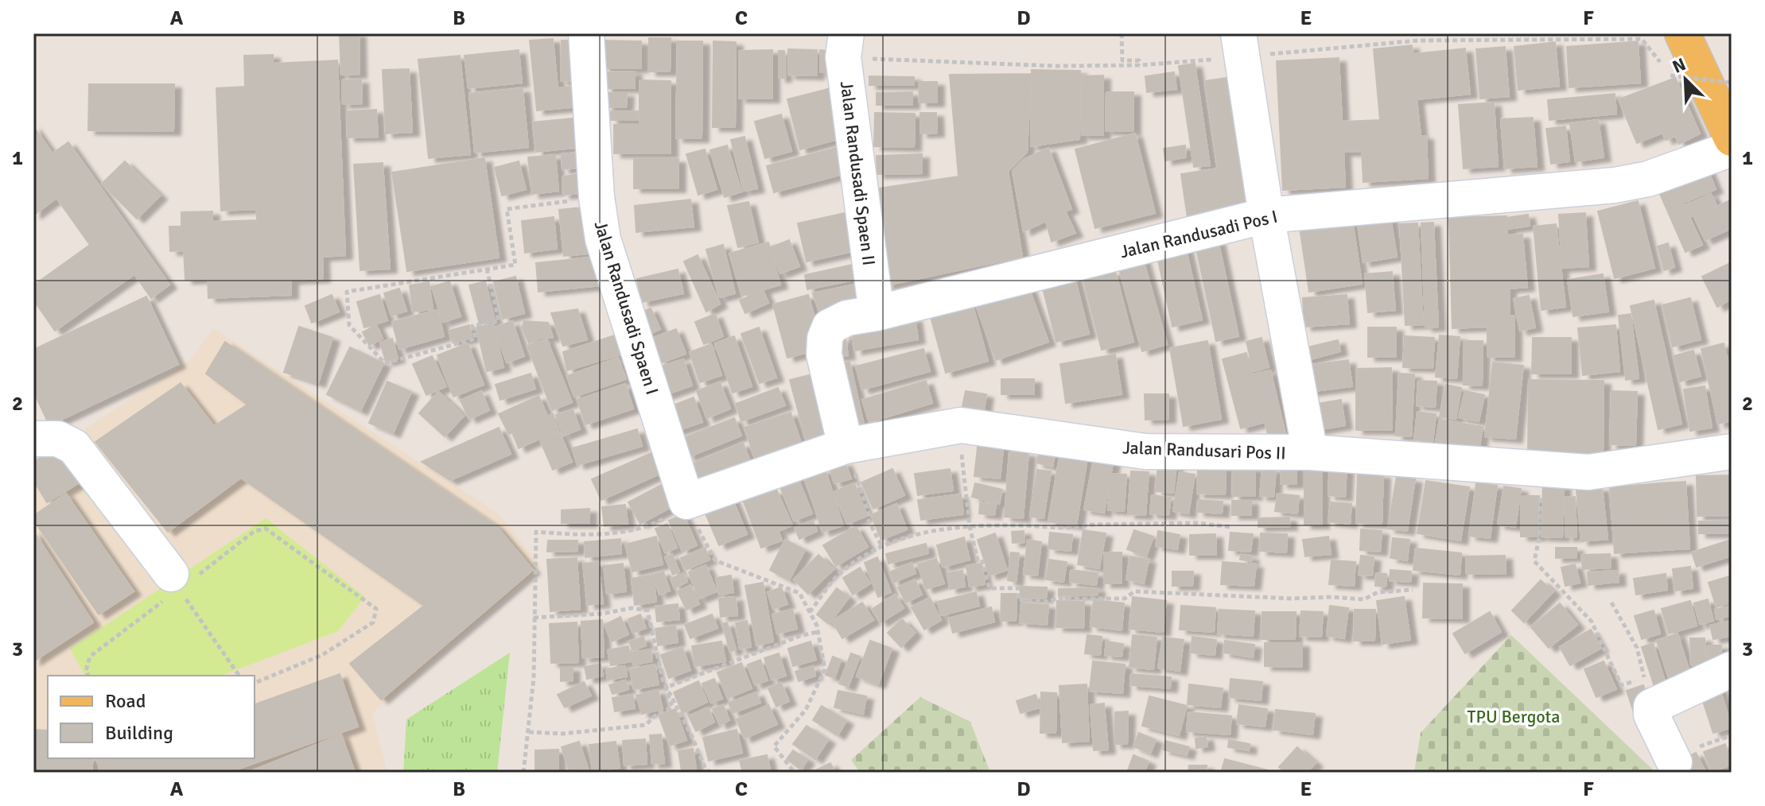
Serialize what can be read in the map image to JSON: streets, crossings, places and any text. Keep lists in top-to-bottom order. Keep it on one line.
{"streets":{"street":["Jalan Randusadi Spaen II","Jalan Randusadi Pos I","Jalan Randusadi Spaen I","Jalan Randusari Pos II"]},"crossings":[["Jalan Randusadi Spaen II","Jalan Randusadi Pos I"],["Jalan Randusadi Pos I","Jalan Randusari Pos II"],["Jalan Randusadi Spaen I","Jalan Randusari Pos II"]],"parks":["TPU Bergota"],"legend":["Road","Building"],"north":"top left","grid":{"columns":["A","B","C","D","E","F"],"rows":["1","2","3"]}}
